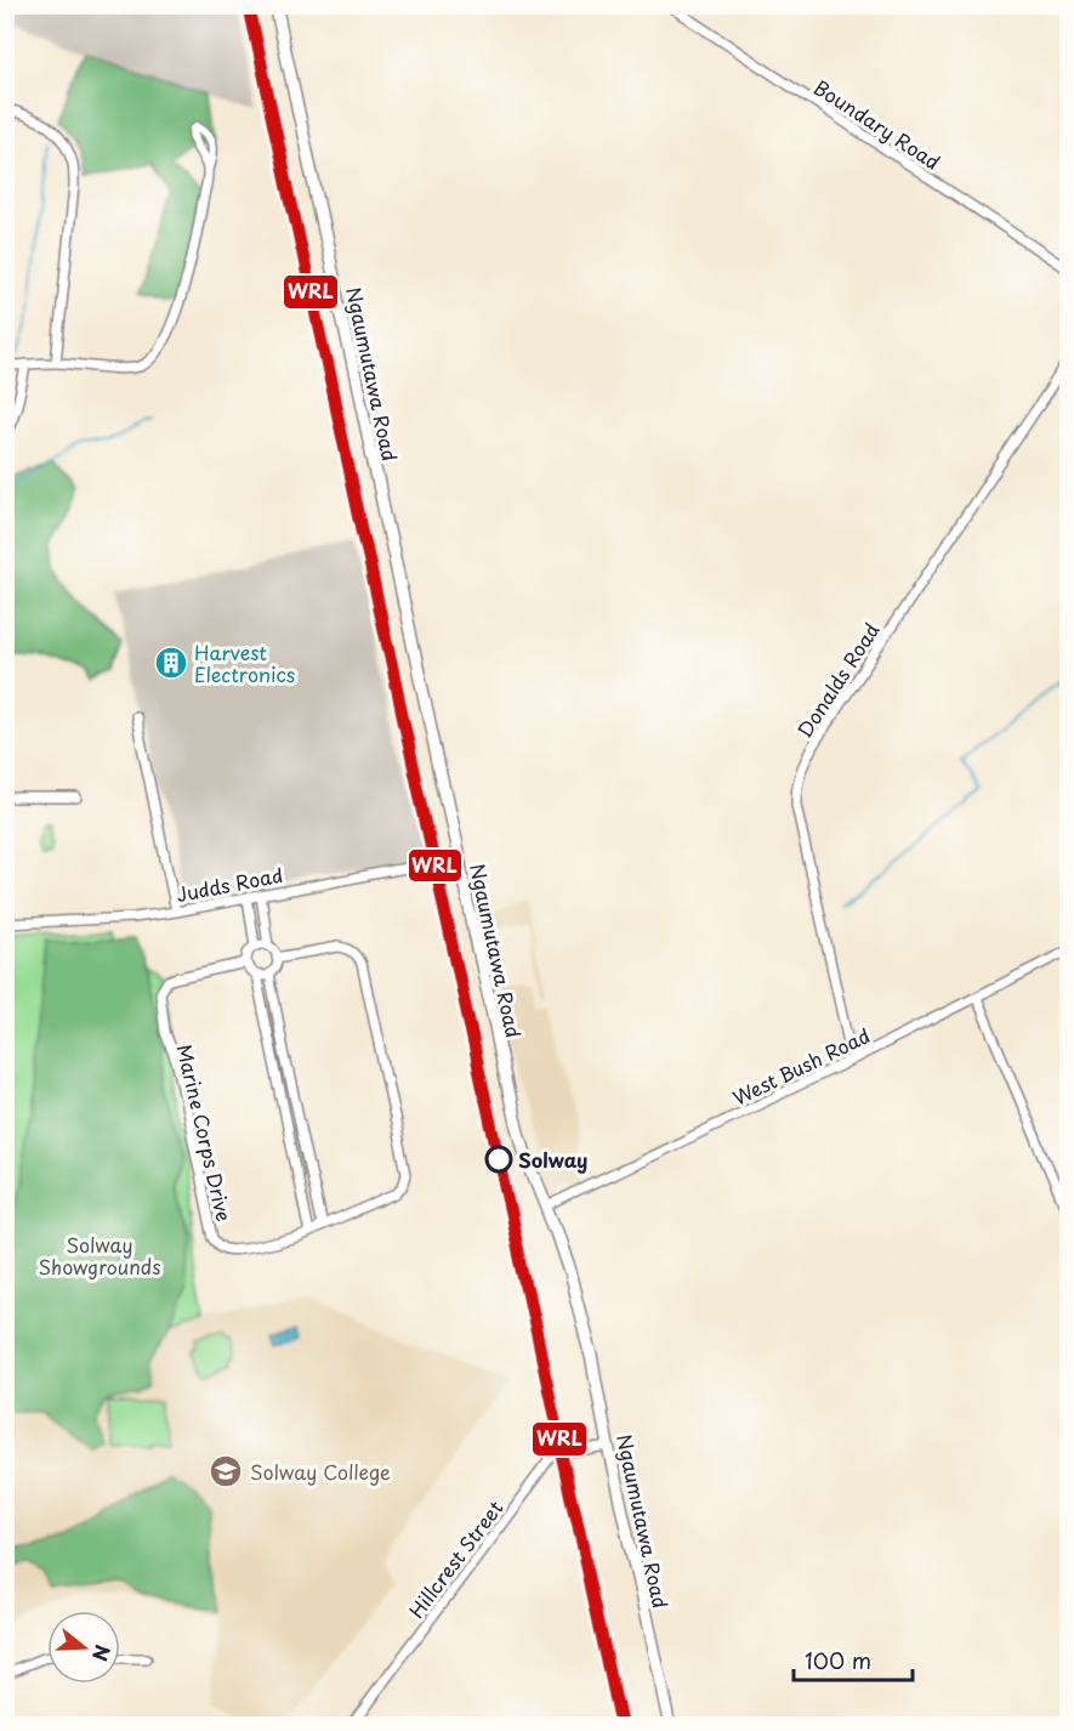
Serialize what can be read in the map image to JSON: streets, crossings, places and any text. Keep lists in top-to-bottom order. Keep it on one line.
{"streets":{"main road":["Ngaumutawa Road"],"street":["Boundary Road","Donalds Road","Judds Road","West Bush Road","Marine Corps Drive","Hillcrest Street"]},"crossings":[["Ngaumutawa Road","Judds Road"],["Ngaumutawa Road","West Bush Road"],["Ngaumutawa Road","Hillcrest Street"],["Donalds Road","West Bush Road"]],"parks":["Solway Showgrounds"],"places":{"building":["Harvest Electronics"],"other":["Solway"],"school or university":["Solway College"]},"lines":["transit line WRL"],"scale_bar":"100 m","north":"right"}
